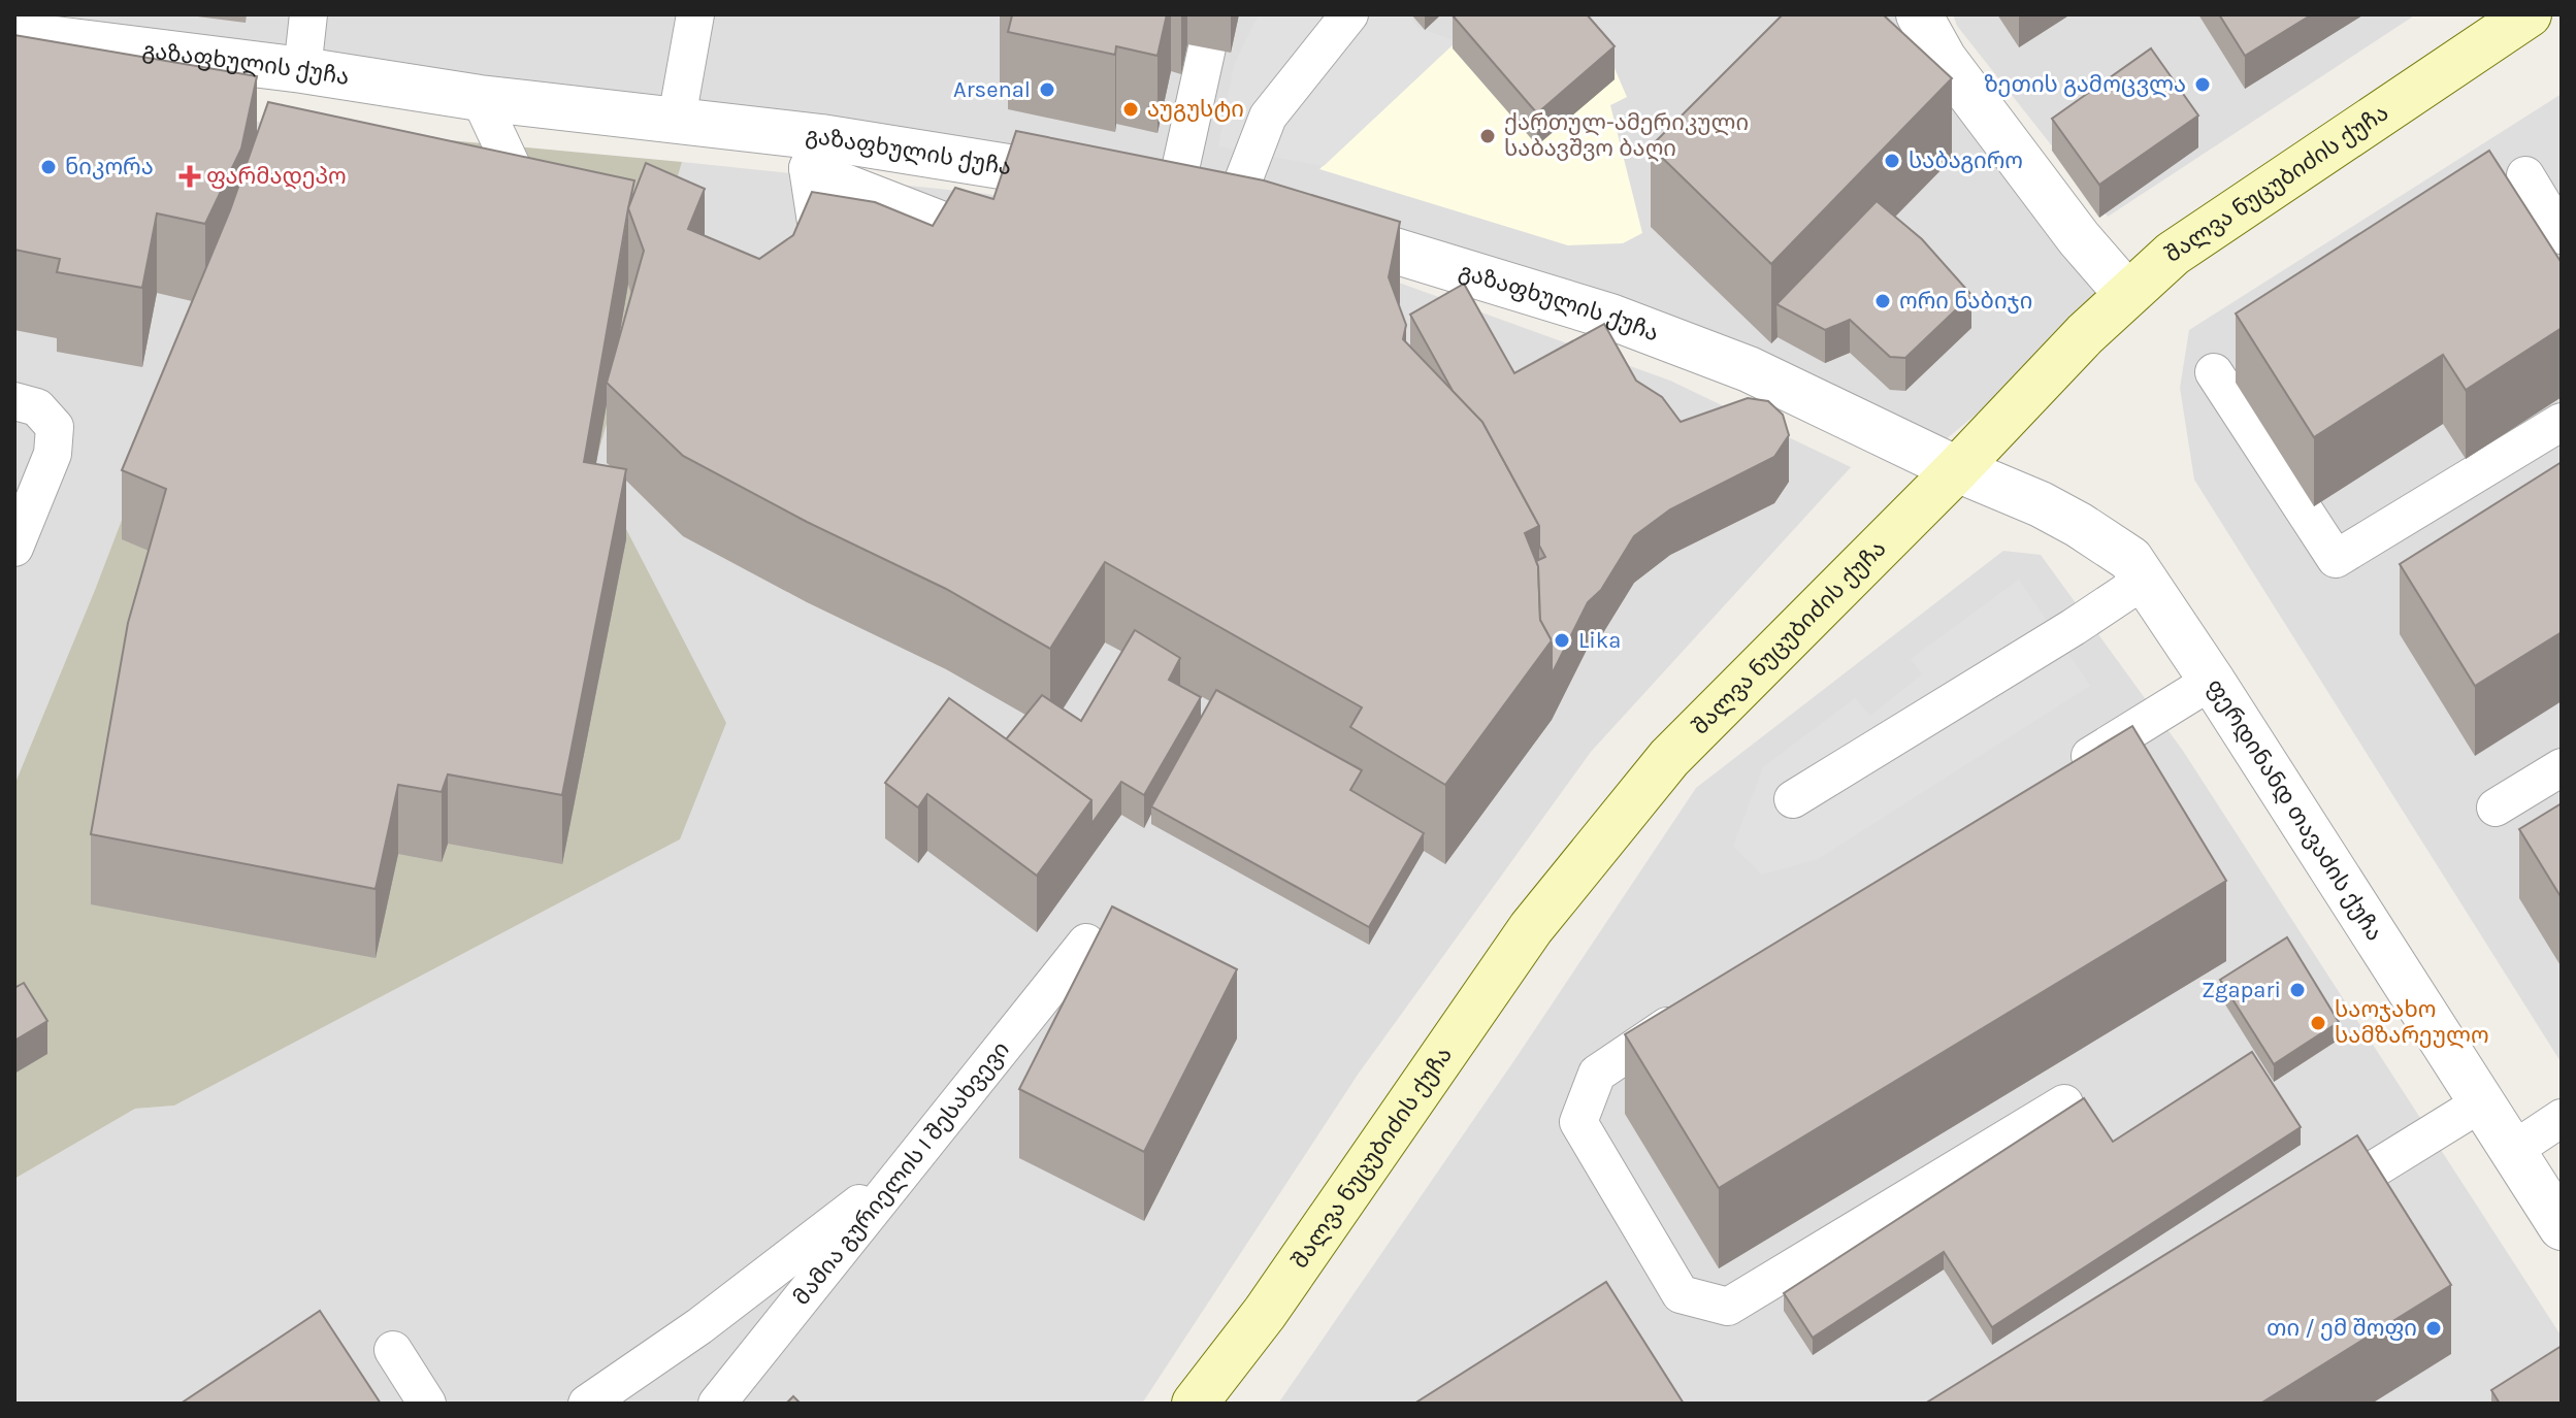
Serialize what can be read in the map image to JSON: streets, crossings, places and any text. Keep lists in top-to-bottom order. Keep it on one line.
{"streets":{"main road":["შალვა ნუცუბიძის ქუჩა"],"street":["გაზაფხულის ქუჩა","ფერდინანდ თავაძის ქუჩა"],"lane":["მამია გურიელის I შესახვევი"]},"crossings":[["გაზაფხულის ქუჩა","შალვა ნუცუბიძის ქუჩა"],["გაზაფხულის ქუჩა","ფერდინანდ თავაძის ქუჩა"],["შალვა ნუცუბიძის ქუჩა","ფერდინანდ თავაძის ქუჩა"]],"places":{"other":["ზეთის გამოცვლა","Arsenal","აუგუსტი","ქართულ-ამერიკული საბავშვო ბაღი","საბაგირო","ნიკორა","ორი ნაბიჯი","Lika","Zgapari","საოჯახო სამზარეულო","თი / ემ შოფი"],"health":["ფარმადეპო"]}}
